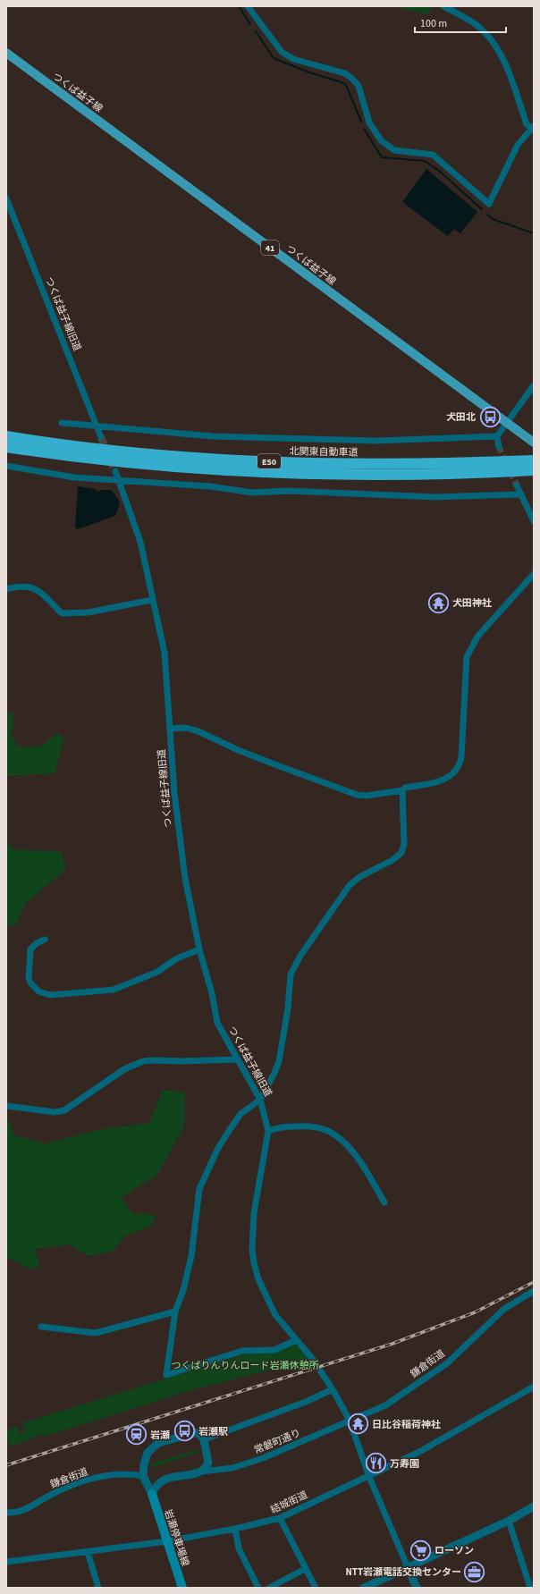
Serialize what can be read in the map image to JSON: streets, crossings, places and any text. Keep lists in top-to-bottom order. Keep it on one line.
{"streets":{"highway":["北関東自動車道","E50"],"main road":["つくば益子線","41","岩瀬停車場線"],"street":["つくば益子線旧道","鎌倉街道","常磐町通り","結城街道"]},"crossings":[["つくば益子線旧道","鎌倉街道"],["つくば益子線旧道","結城街道"],["鎌倉街道","常磐町通り"],["結城街道","岩瀬停車場線"]],"parks":["つくばりんりんロード岩瀬休憩所"],"places":{"bus stop":["犬田北","岩瀬駅"],"temple":["犬田神社","日比谷稲荷神社"],"station":["岩瀬"],"restaurant":["万寿園"],"supermarket":["ローソン"],"office":["NTT岩瀬電話交換センター"]},"scale_bar":"100 m"}
